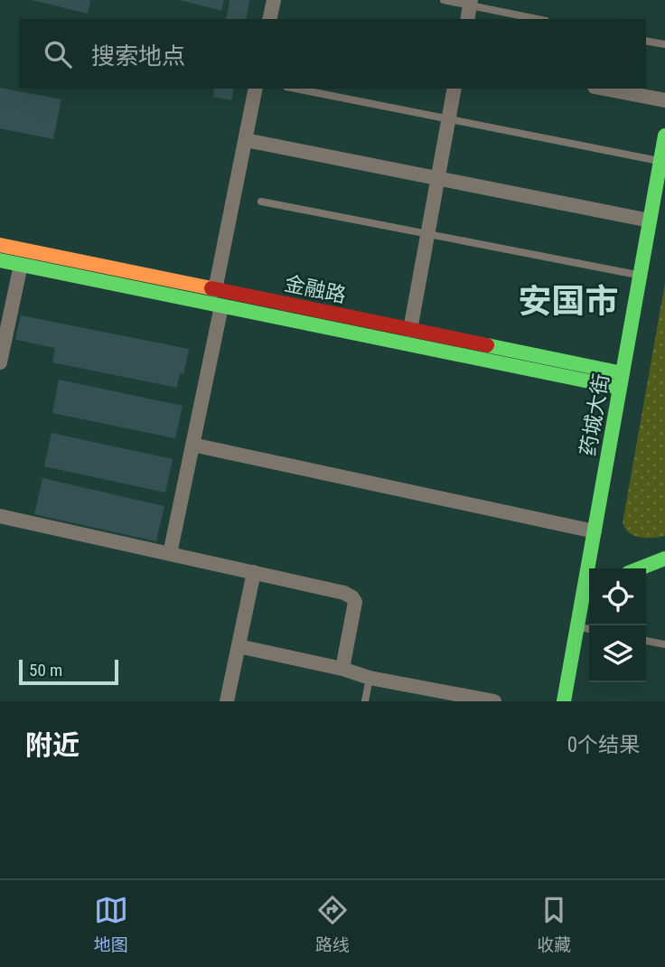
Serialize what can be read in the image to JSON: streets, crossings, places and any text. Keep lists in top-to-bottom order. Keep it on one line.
{"streets":{"main road":["金融路","药城大街"]},"crossings":[["金融路","药城大街"]],"districts":["安国市"],"scale_bar":"50 m","page":{"search":"搜索地点","scale":"50 m","heading":["附近","0个结果"],"nav":["地图","路线","收藏"]}}
